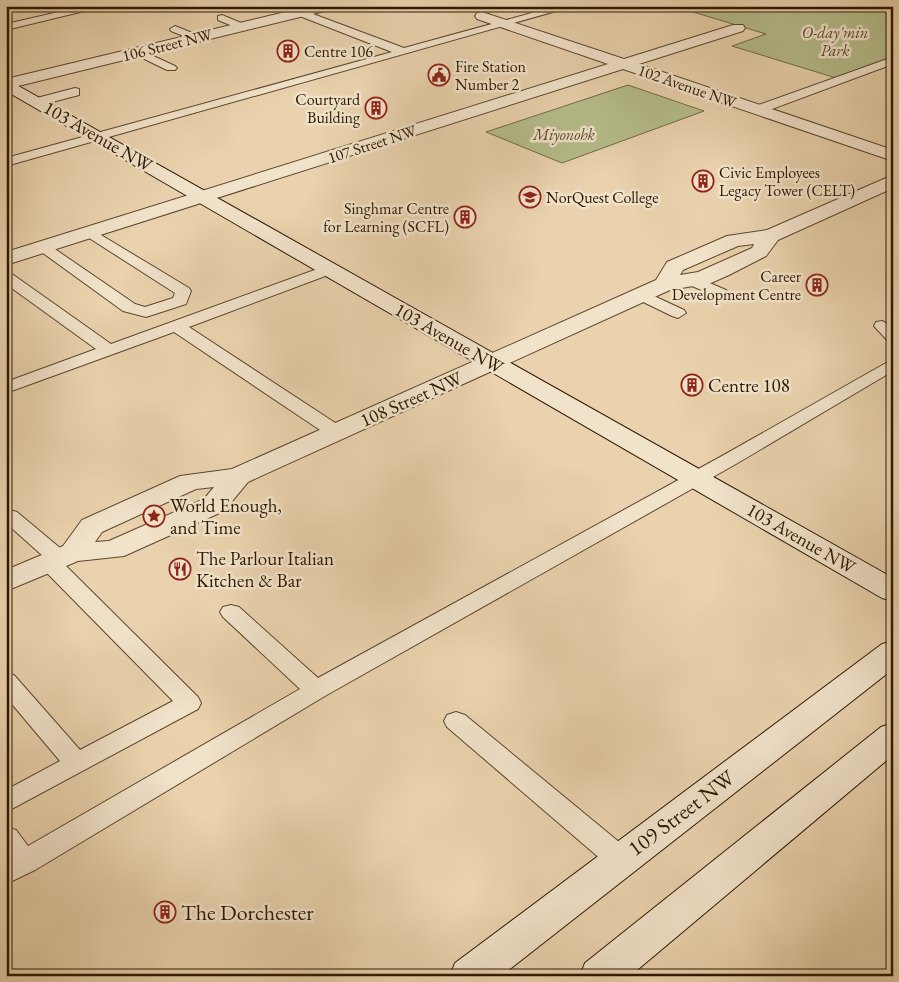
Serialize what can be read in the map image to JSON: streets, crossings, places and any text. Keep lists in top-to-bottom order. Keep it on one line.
{"streets":{"street":["106 Street NW","102 Avenue NW","103 Avenue NW","107 Street NW","108 Street NW","109 Street NW"]},"crossings":[["106 Street NW","103 Avenue NW"],["102 Avenue NW","107 Street NW"],["103 Avenue NW","107 Street NW"],["103 Avenue NW","108 Street NW"]],"parks":["O-day'min Park","Miyonohk"],"places":{"building":["Centre 106","Courtyard Building","Civic Employees Legacy Tower (CELT)","Singhmar Centre for Learning (SCFL)","Career Development Centre","Centre 108","The Dorchester"],"public building":["Fire Station Number 2"],"school or university":["NorQuest College"],"place":["World Enough, and Time"],"restaurant":["The Parlour Italian Kitchen & Bar"]}}
